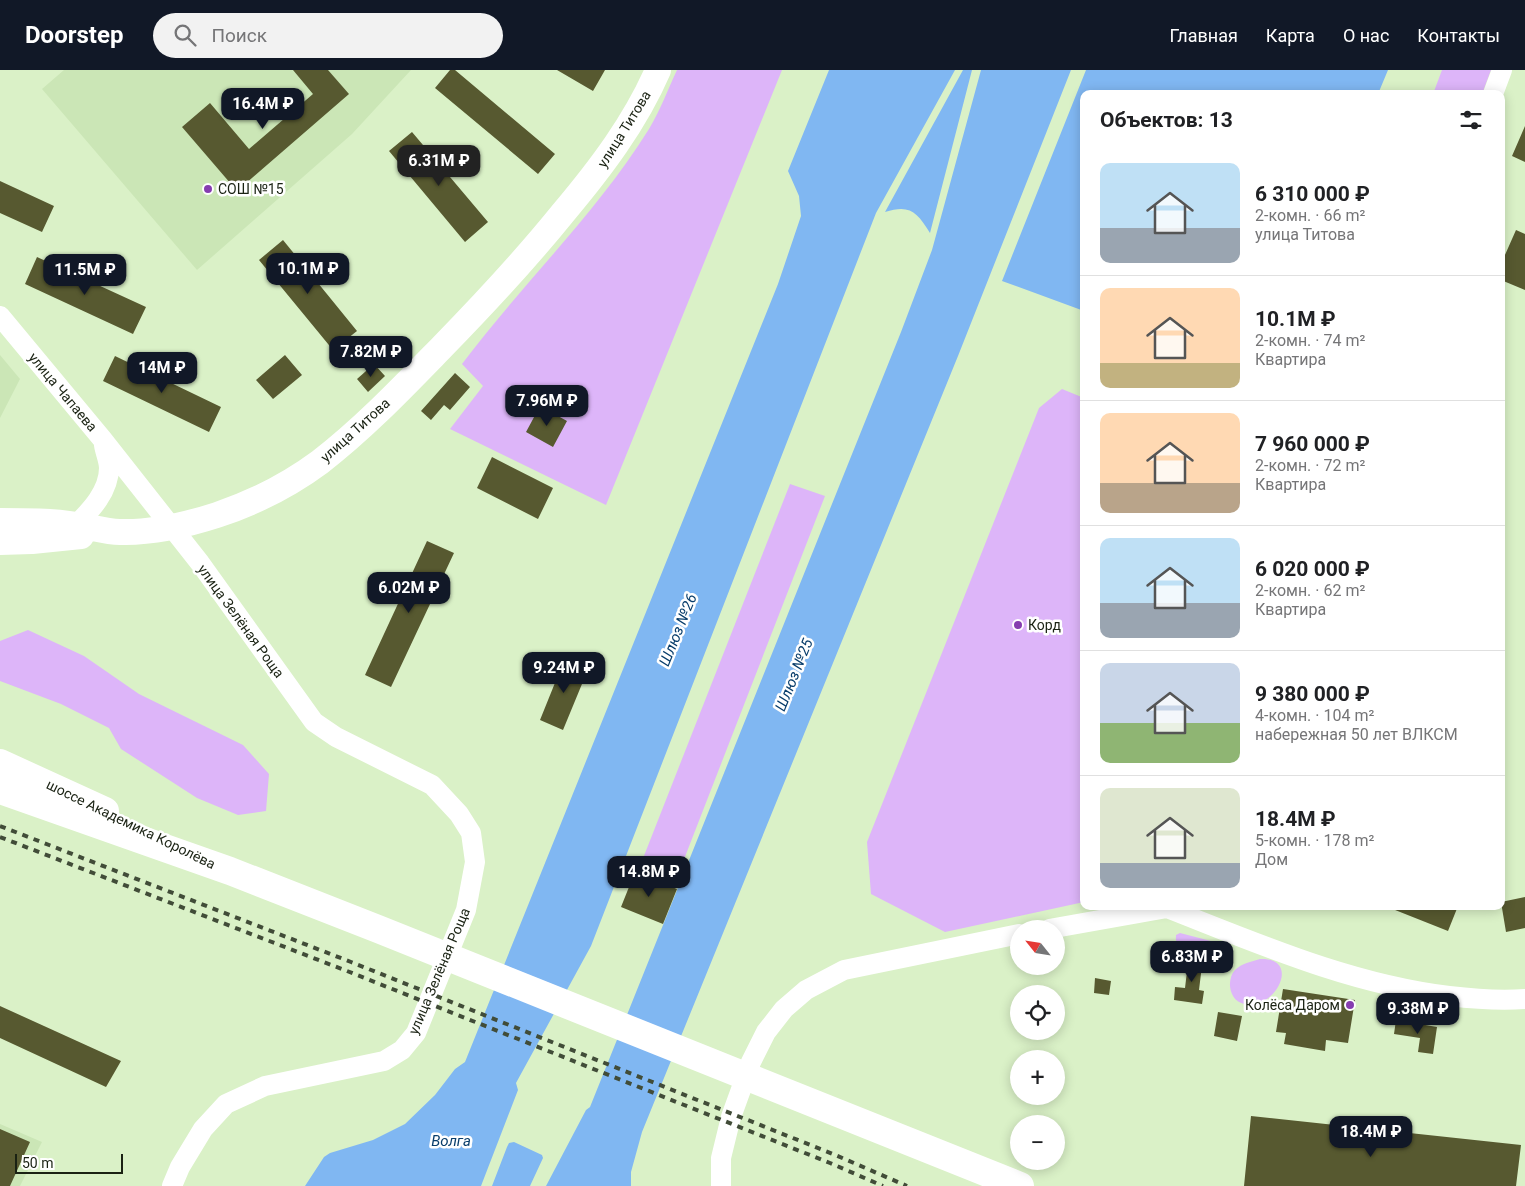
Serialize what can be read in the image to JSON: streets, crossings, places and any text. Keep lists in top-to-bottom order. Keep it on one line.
{"streets":{"highway":["шоссе Академика Королёва"],"main road":["улица Титова"],"street":["улица Чапаева","улица Зелёная Роща"]},"crossings":[["улица Титова","улица Чапаева"],["улица Титова","улица Зелёная Роща"],["улица Чапаева","улица Зелёная Роща"]],"water":["Шлюз №26","Шлюз №25","Волга"],"places":["СОШ №15","Корд","Колёса Даром"],"scale_bar":"50 m","north":"top left","page":{"header":"Doorstep","search":"Поиск","nav":["Главная","Карта","О нас","Контакты"],"price":["16.4M ₽","6.31M ₽","10.1M ₽","11.5M ₽","7.82M ₽","14M ₽","7.96M ₽","6.02M ₽","9.24M ₽","14.8M ₽","6.83M ₽","9.38M ₽","18.4M ₽"],"heading":"Объектов: 13","list":[{"name":"6 310 000 ₽","note":"2-комн. · 66 m² · улица Титова"},{"name":"10.1M ₽","note":"2-комн. · 74 m² · Квартира"},{"name":"7 960 000 ₽","note":"2-комн. · 72 m² · Квартира"},{"name":"6 020 000 ₽","note":"2-комн. · 62 m² · Квартира"},{"name":"9 380 000 ₽","note":"4-комн. · 104 m² · набережная 50 лет ВЛКСМ"},{"name":"18.4M ₽","note":"5-комн. · 178 m² · Дом"}],"map_buttons":["+","−"],"scale":"50 m"}}
